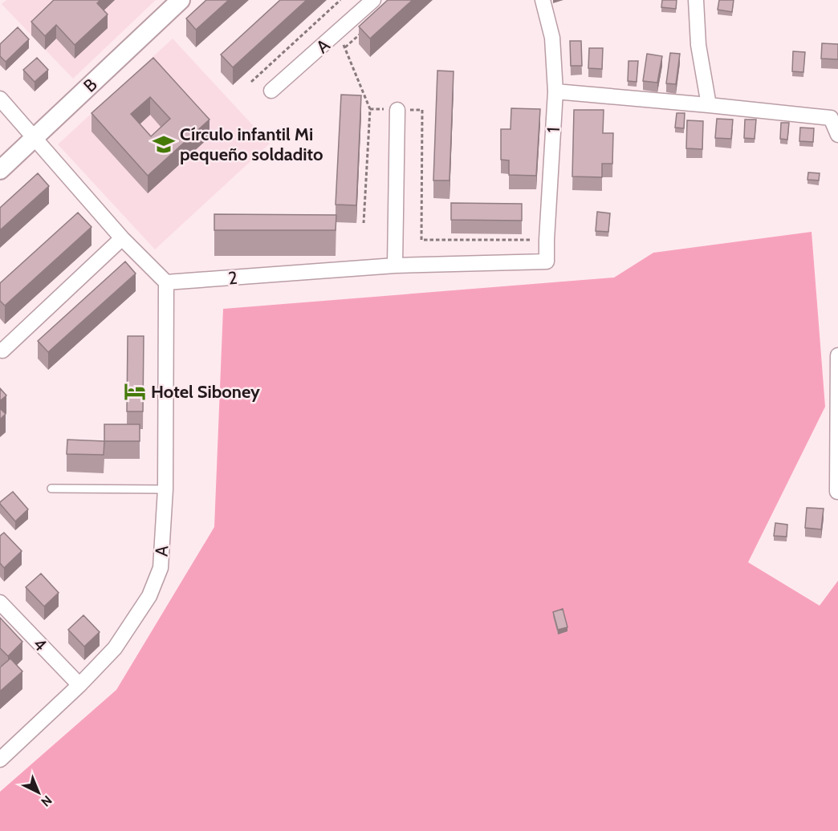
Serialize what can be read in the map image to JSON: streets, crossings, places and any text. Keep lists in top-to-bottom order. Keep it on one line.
{"streets":{"street":["A","B","1","2","4"]},"crossings":[["A","2"],["A","4"],["1","2"]],"places":{"school or university":["Círculo infantil Mi pequeño soldadito"],"hotel":["Hotel Siboney"]},"north":"bottom right"}
